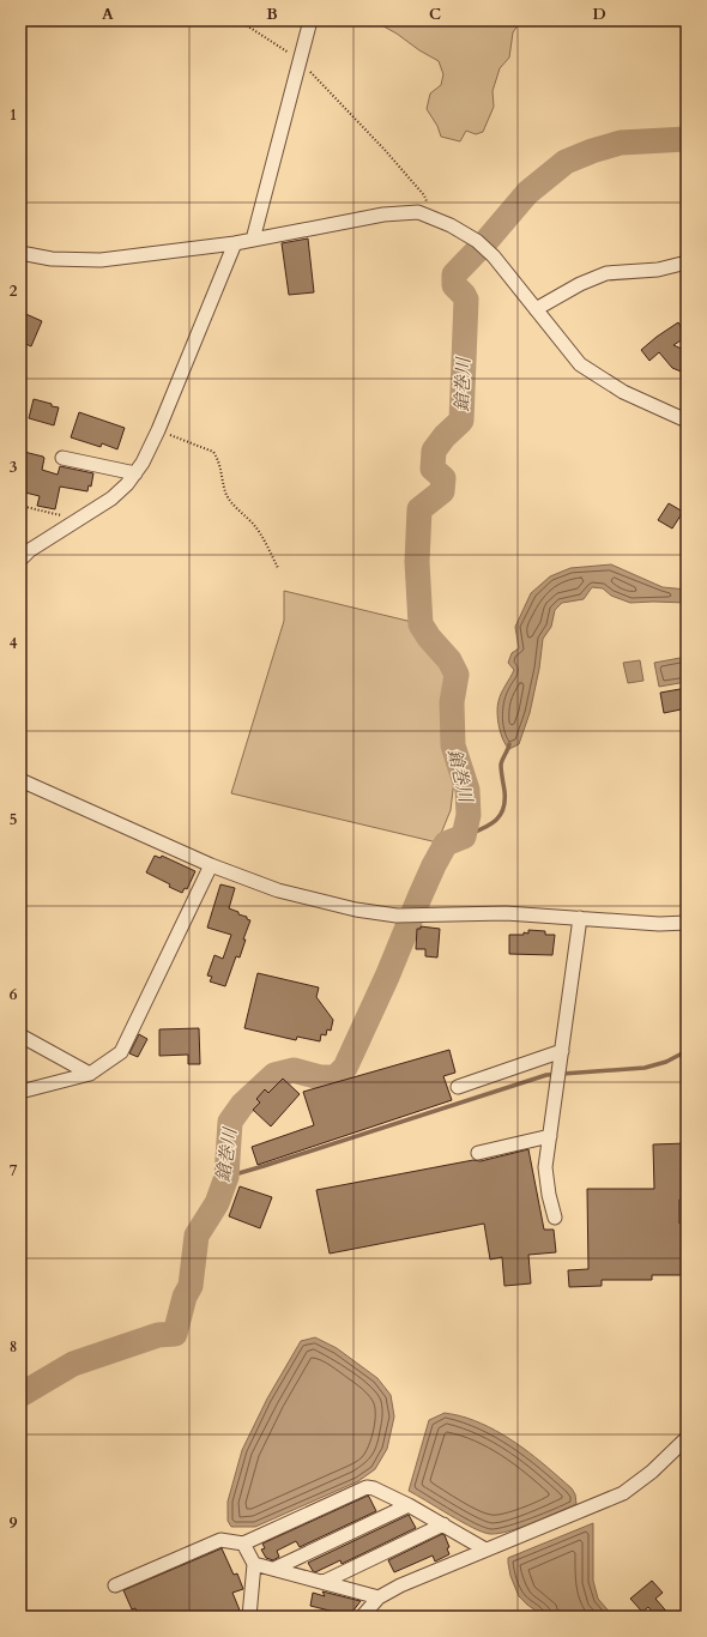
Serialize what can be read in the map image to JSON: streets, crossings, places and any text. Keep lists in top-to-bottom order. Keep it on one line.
{"water":["鎗巻川"],"grid":{"columns":["A","B","C","D"],"rows":["1","2","3","4","5","6","7","8","9"]}}
